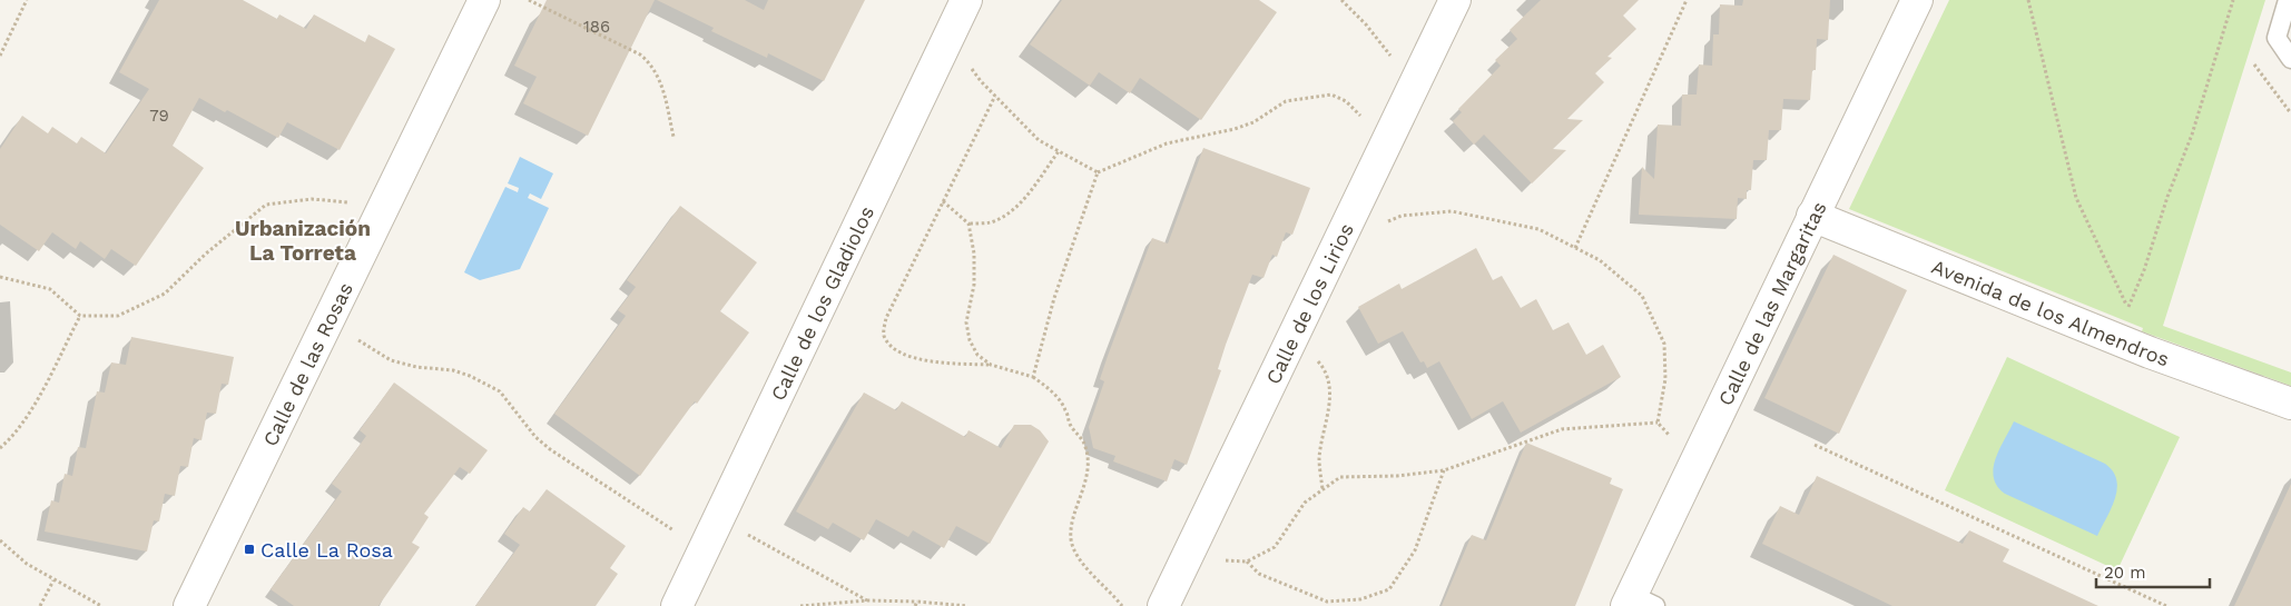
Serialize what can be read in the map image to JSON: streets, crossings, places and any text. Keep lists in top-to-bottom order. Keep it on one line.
{"streets":{"street":["Calle de los Gladiolos","Calle de los Lirios","Calle de las Margaritas","Avenida de los Almendros","Calle de las Rosas"]},"crossings":[["Calle de las Margaritas","Avenida de los Almendros"]],"districts":["Urbanización La Torreta"],"places":{"transit":["Calle La Rosa"]},"house_numbers":["186","79"],"scale_bar":"20 m"}
